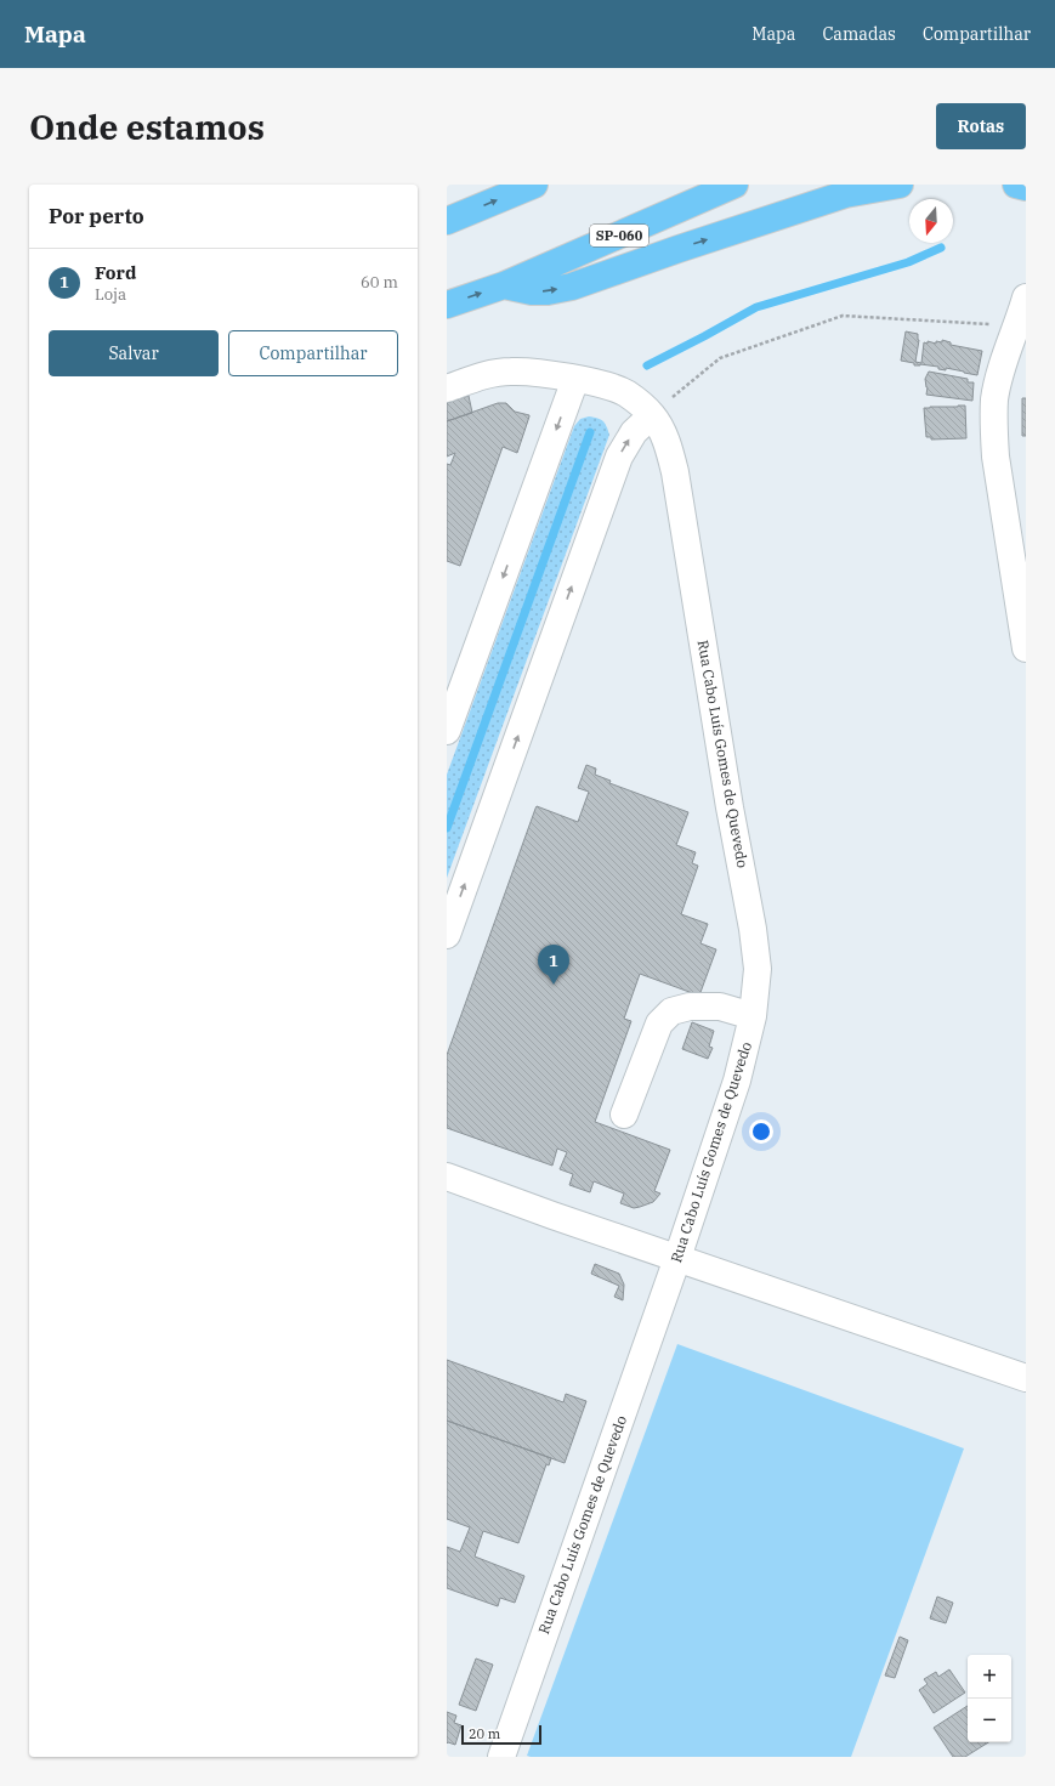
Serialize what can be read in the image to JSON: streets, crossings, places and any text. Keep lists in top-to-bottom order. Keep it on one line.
{"streets":{"highway":["SP-060"],"street":["Rua Cabo Luís Gomes de Quevedo"]},"scale_bar":"20 m","north":"bottom","page":{"header":"Mapa","nav":["Mapa","Camadas","Compartilhar"],"buttons":["Rotas",["Salvar","Compartilhar"]],"title":"Onde estamos","heading":"Por perto","list":[{"mark":"1","name":"Ford","note":"Loja","value":"60 m"}],"pins":"1","map_buttons":["+","−"],"scale":"20 m"}}
